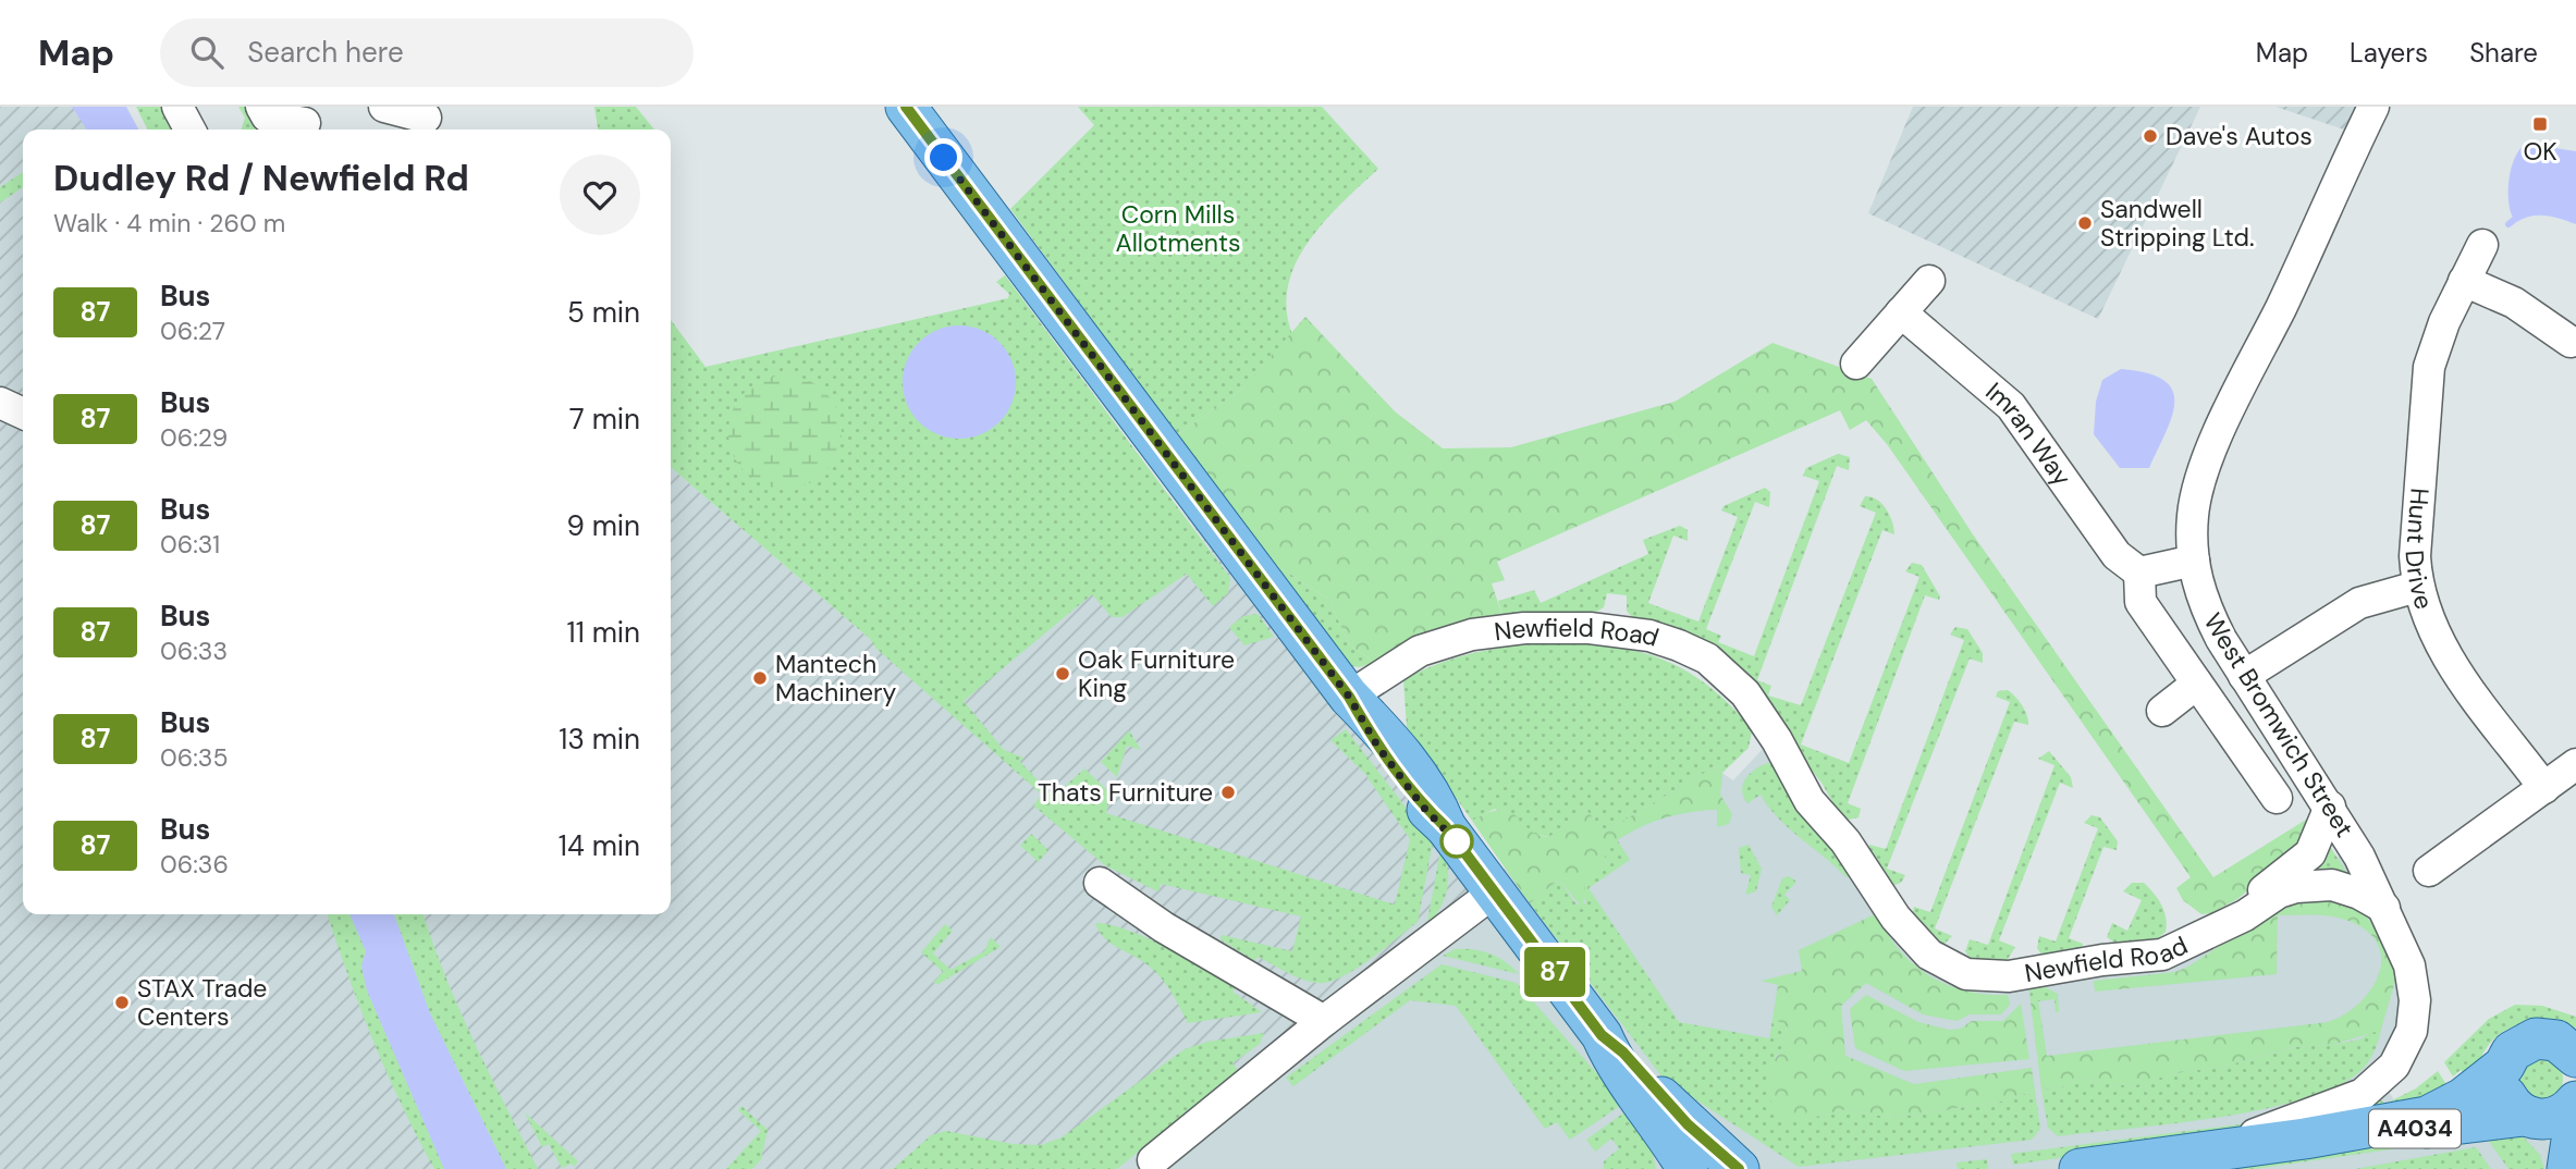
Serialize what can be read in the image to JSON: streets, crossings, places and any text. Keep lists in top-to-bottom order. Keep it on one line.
{"streets":{"main road":["A4034"],"street":["Imran Way","Hunt Drive","Newfield Road","West Bromwich Street"]},"crossings":[["Newfield Road","West Bromwich Street"],["West Bromwich Street","A4034"]],"parks":["Corn Mills Allotments"],"places":{"transit":["OK"],"other":["Dave's Autos","Sandwell Stripping Ltd.","Oak Furniture King","Mantech Machinery","Thats Furniture","STAX Trade Centers"]},"lines":["bus line 87"],"page":{"header":"Map","search":"Search here","nav":["Map","Layers","Share"],"on_map":"87","heading":["Dudley Rd / Newfield Rd","Walk · 4 min · 260 m"],"list":[{"mark":"87","name":"Bus","note":"06:27","value":"5 min"},{"mark":"87","name":"Bus","note":"06:29","value":"7 min"},{"mark":"87","name":"Bus","note":"06:31","value":"9 min"},{"mark":"87","name":"Bus","note":"06:33","value":"11 min"},{"mark":"87","name":"Bus","note":"06:35","value":"13 min"},{"mark":"87","name":"Bus","note":"06:36","value":"14 min"}]}}
